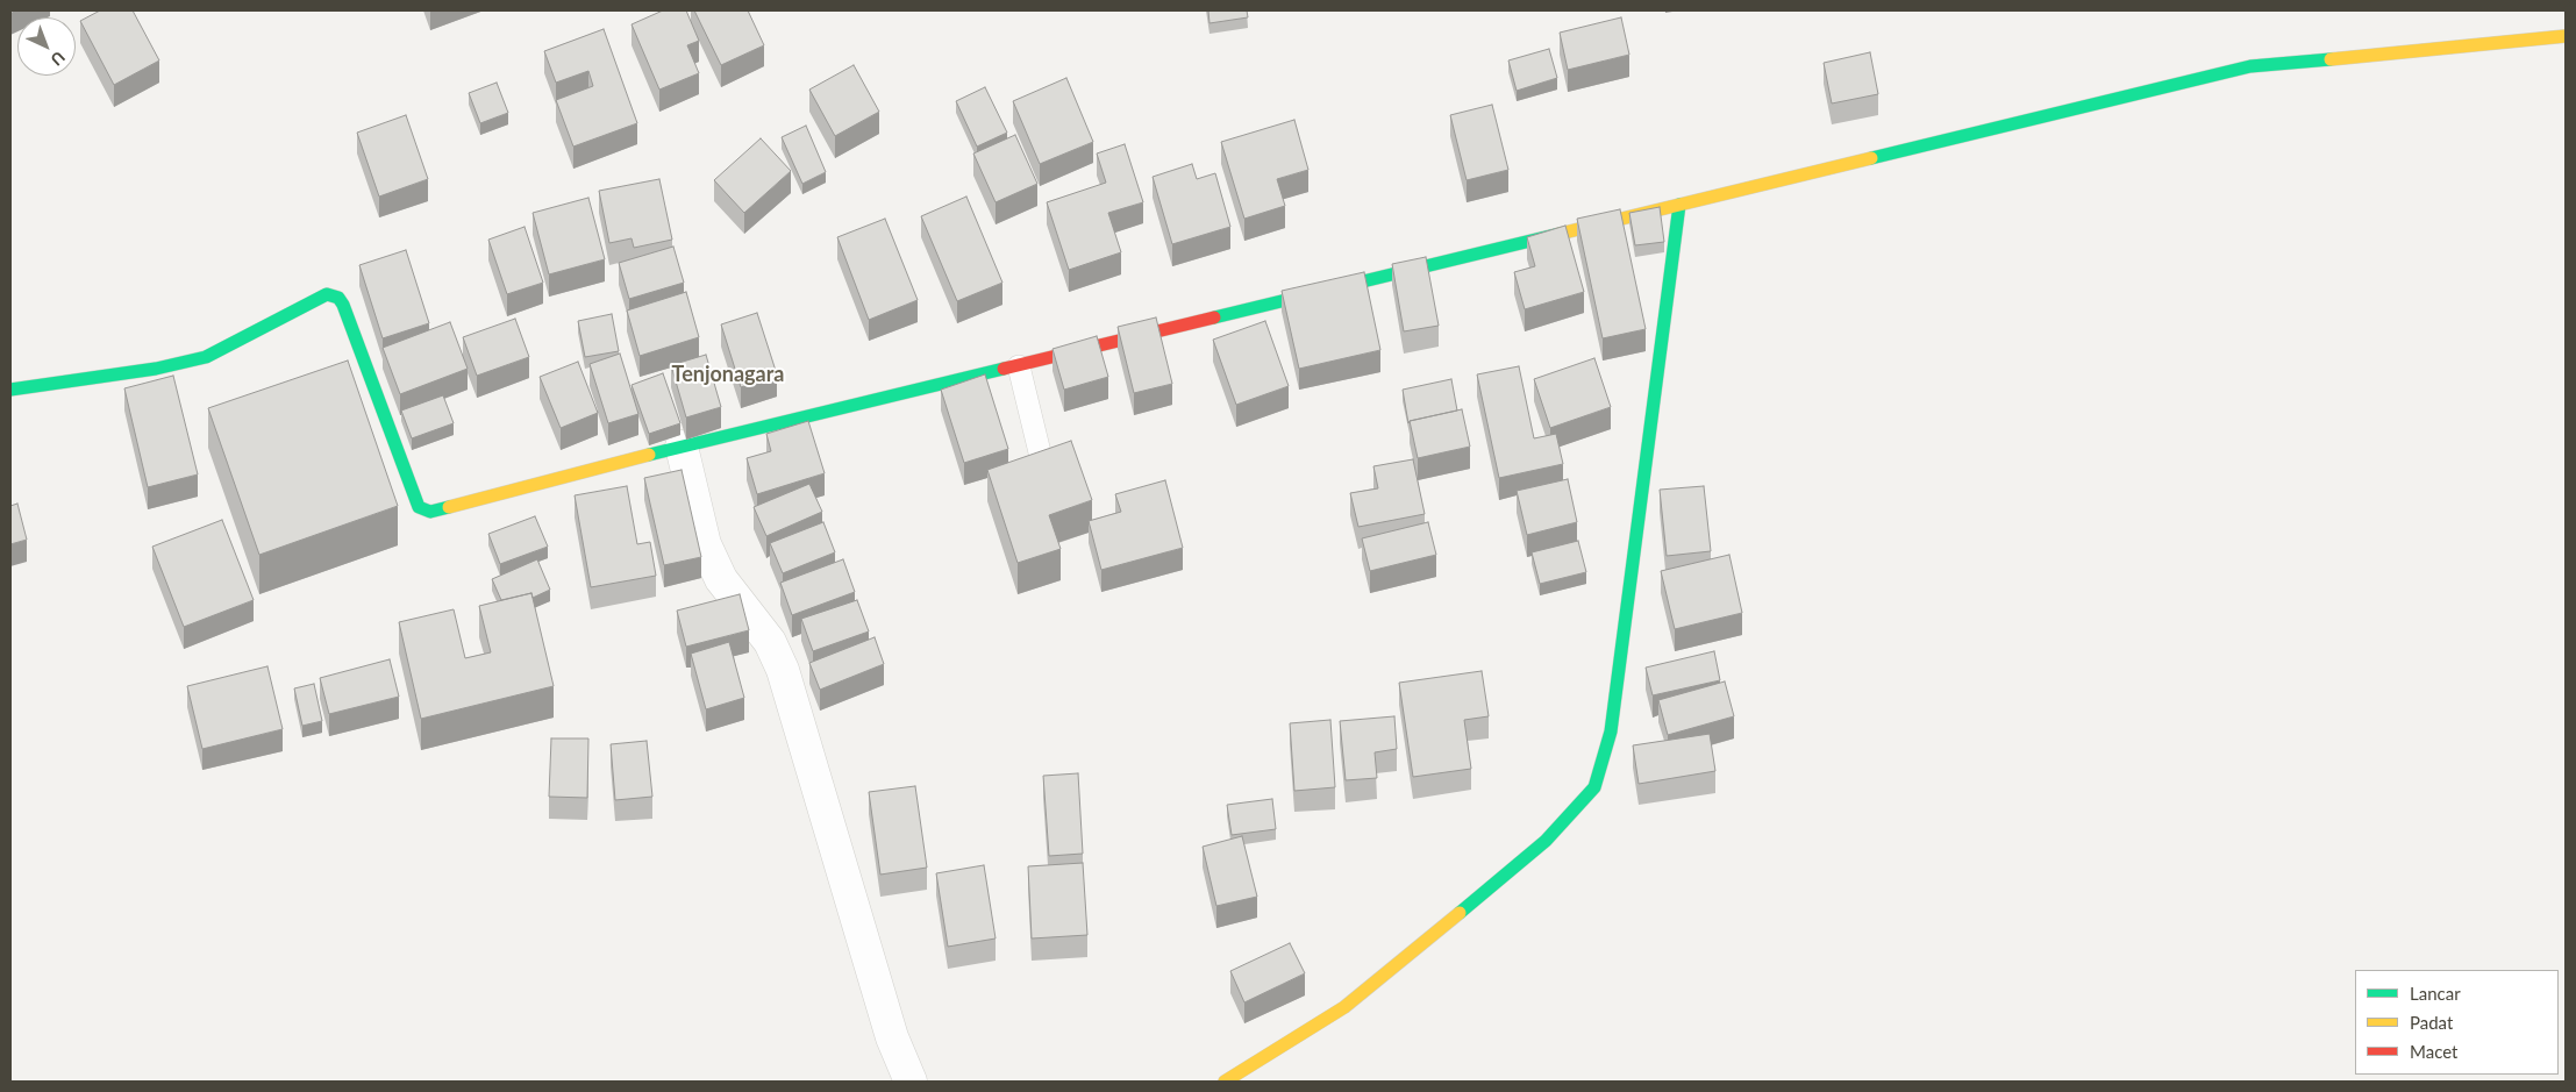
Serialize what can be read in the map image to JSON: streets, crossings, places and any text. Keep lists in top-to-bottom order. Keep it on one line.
{"districts":["Tenjonagara"],"legend":["Lancar","Padat","Macet"],"north":"bottom right"}
